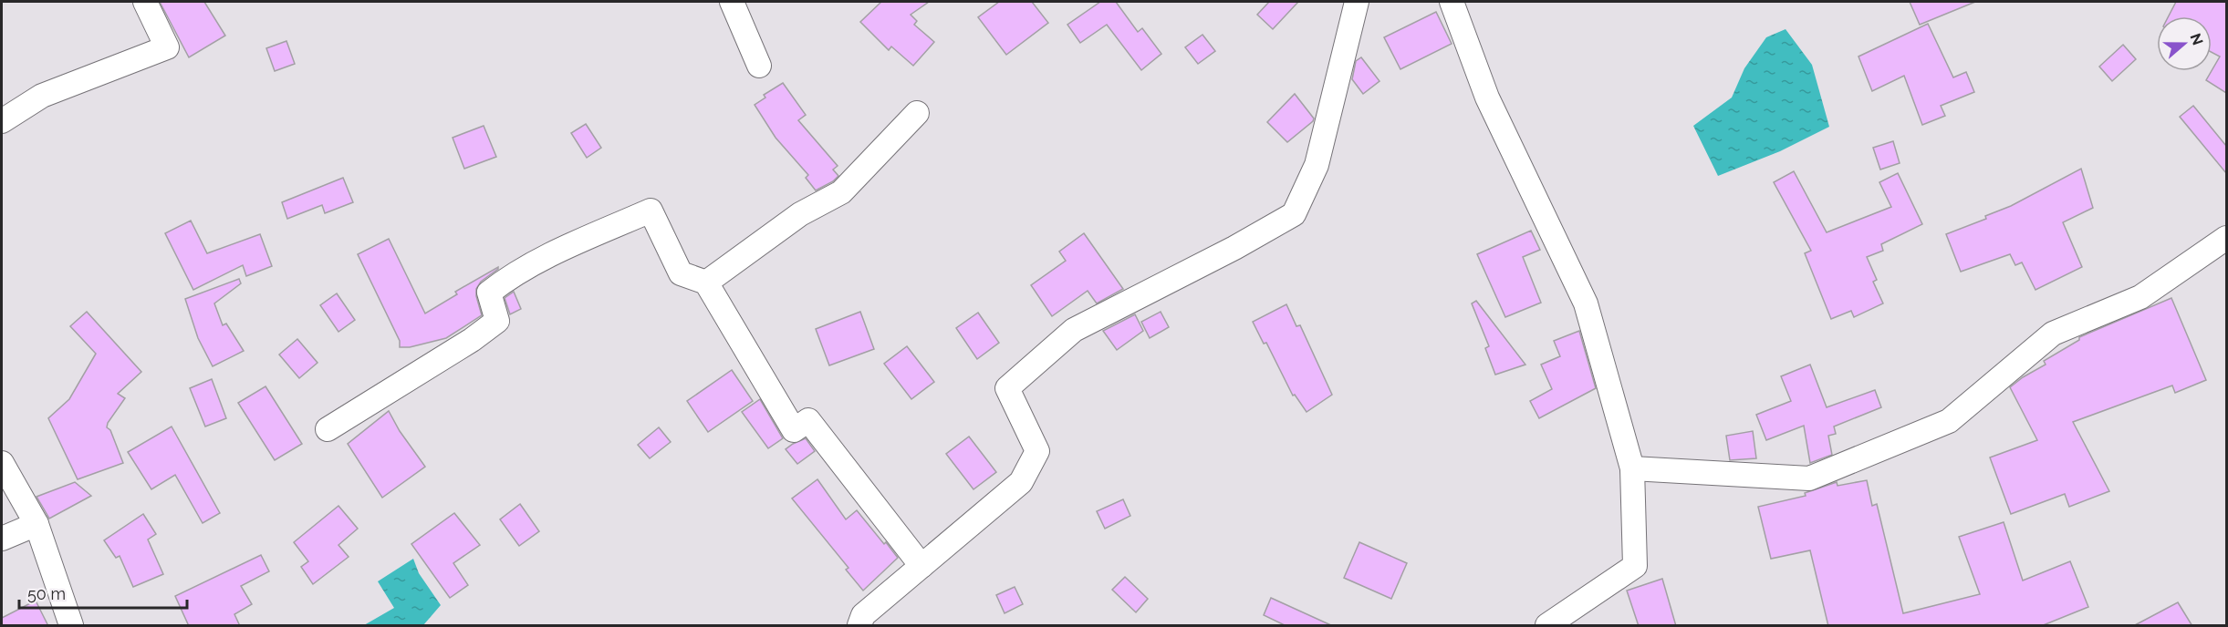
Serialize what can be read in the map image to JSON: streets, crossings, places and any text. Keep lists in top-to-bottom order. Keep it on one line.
{"scale_bar":"50 m","north":"right"}
